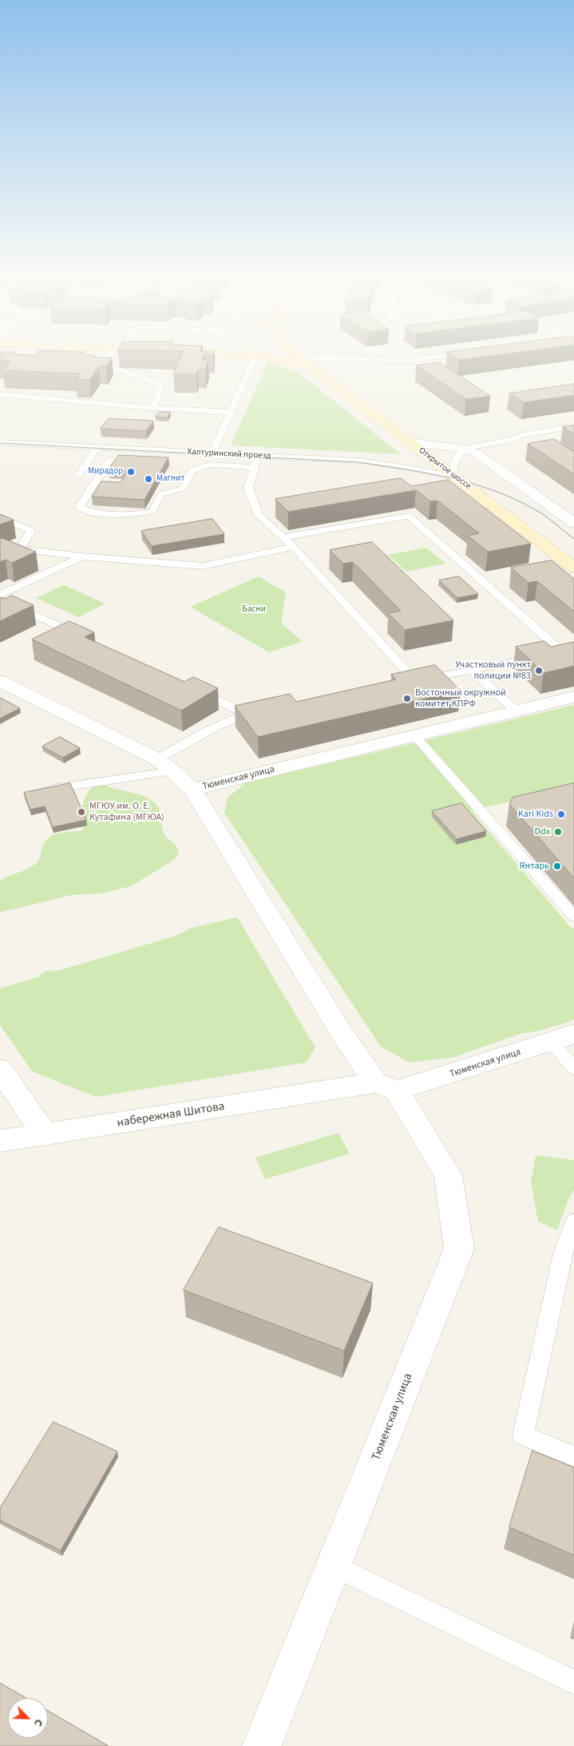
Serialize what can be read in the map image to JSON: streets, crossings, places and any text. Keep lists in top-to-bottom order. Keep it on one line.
{"streets":{"main road":["Открытое шоссе"],"street":["Тюменская улица","набережная Шитова"],"lane":["Халтуринский проезд"]},"crossings":[["Халтуринский проезд","Открытое шоссе"],["Тюменская улица","набережная Шитова"]],"parks":["Басни"],"places":["Мирадор","Магнит","Участковый пункт полиции №83","Восточный окружной комитет КПРФ","МГЮУ им. О. Е. Кутафина (МГЮА)","Kari Kids","Ddx","Янтарь"],"north":"bottom right"}
